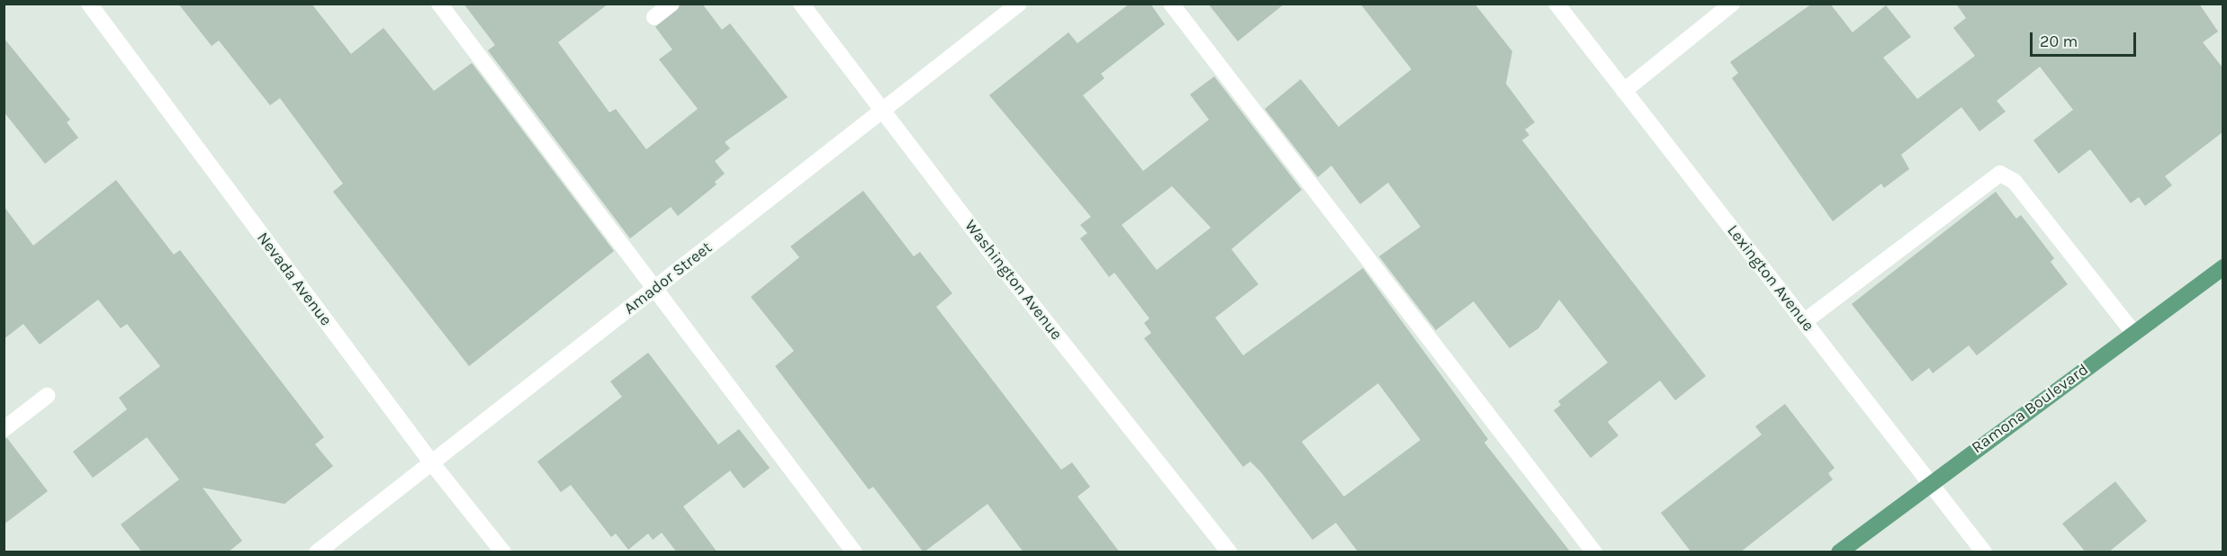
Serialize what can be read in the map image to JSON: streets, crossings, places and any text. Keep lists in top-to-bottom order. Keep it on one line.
{"streets":{"main road":["Ramona Boulevard"],"street":["Amador Street","Lexington Avenue","Nevada Avenue","Washington Avenue"]},"crossings":[["Amador Street","Nevada Avenue"],["Amador Street","Washington Avenue"],["Lexington Avenue","Ramona Boulevard"]],"scale_bar":"20 m"}
